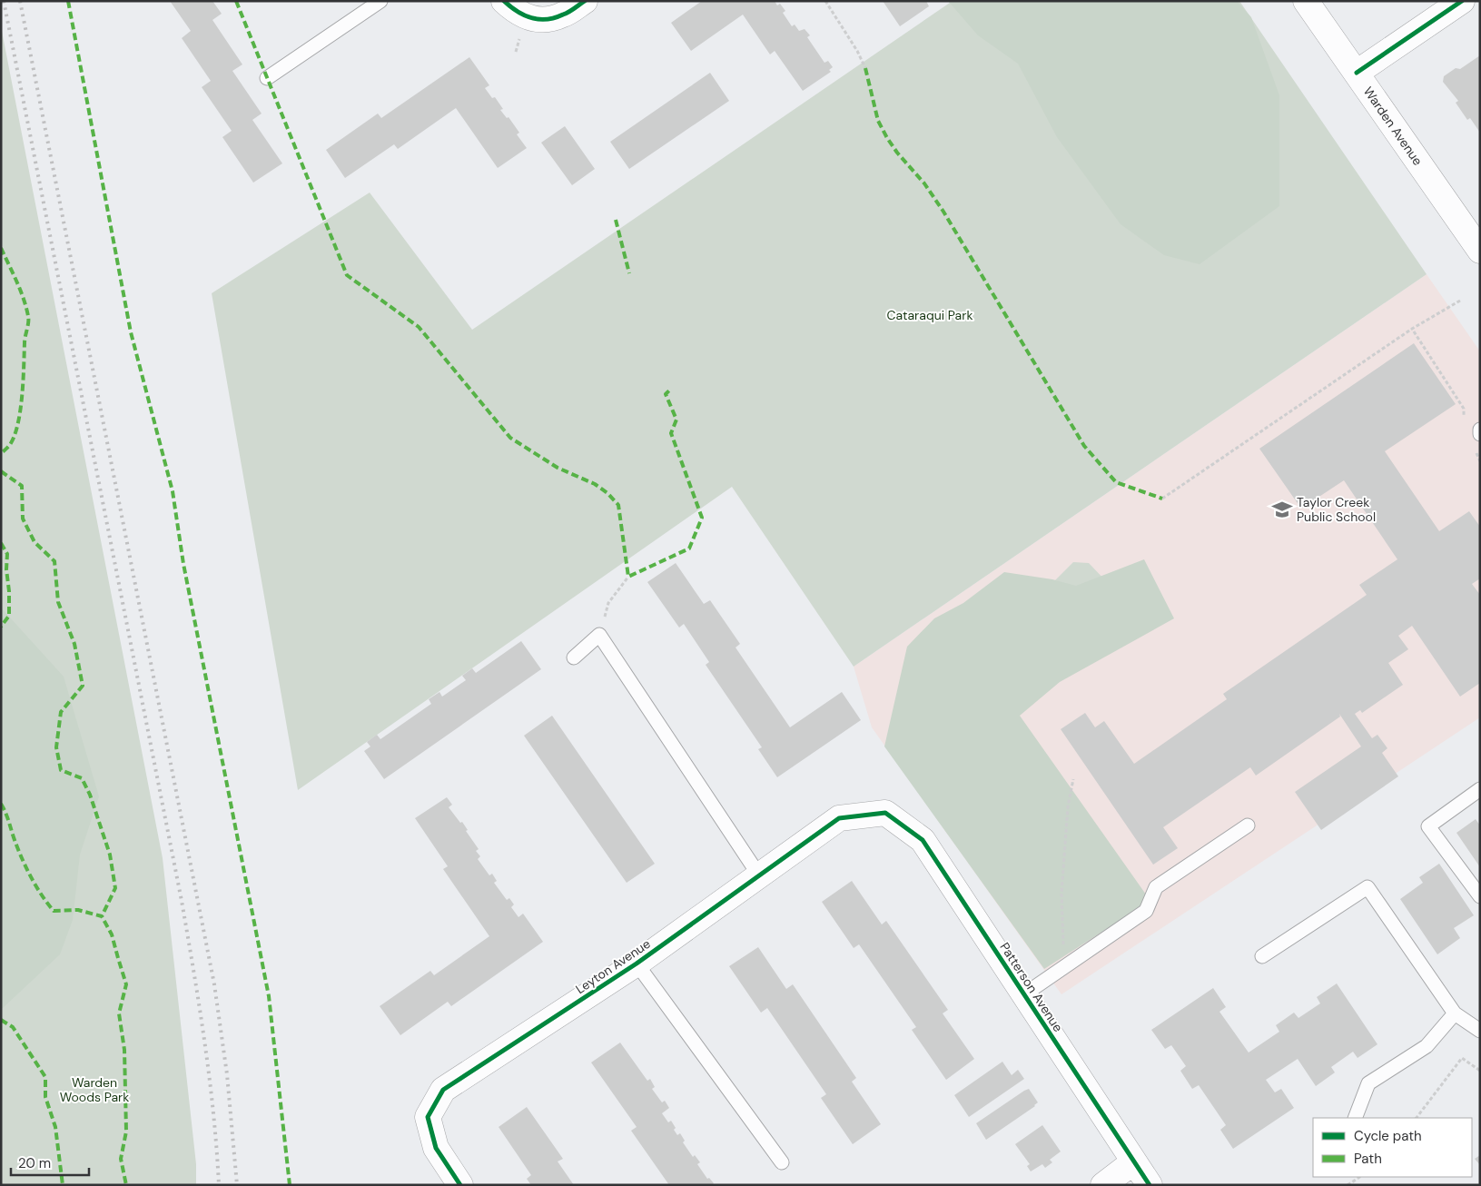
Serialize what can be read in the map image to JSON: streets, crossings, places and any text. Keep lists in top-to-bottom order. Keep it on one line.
{"streets":{"street":["Warden Avenue","Leyton Avenue","Patterson Avenue"]},"crossings":[["Leyton Avenue","Patterson Avenue"]],"parks":["Cataraqui Park","Warden Woods Park"],"places":{"school or university":["Taylor Creek Public School"]},"legend":["Cycle path","Path"],"scale_bar":"20 m"}
